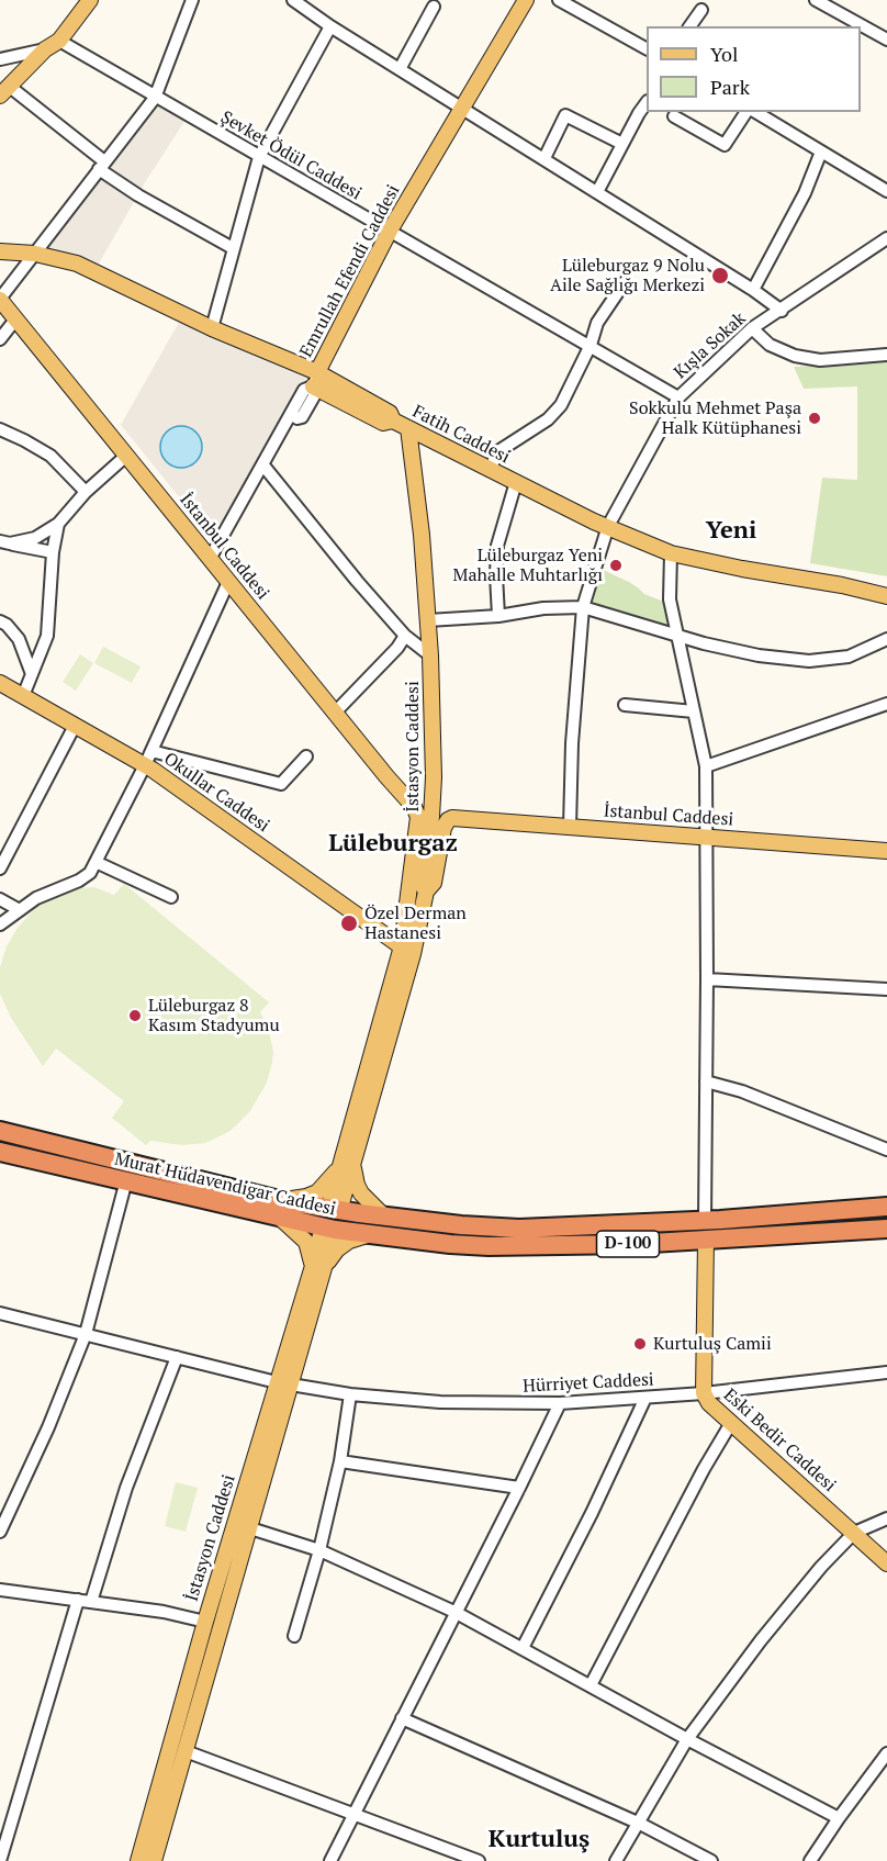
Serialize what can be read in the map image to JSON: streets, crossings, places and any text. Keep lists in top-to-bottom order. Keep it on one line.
{"streets":{"highway":["Murat Hüdavendigar Caddesi","D-100"],"main road":["Emrullah Efendi Caddesi","Fatih Caddesi","İstanbul Caddesi","İstasyon Caddesi","Okullar Caddesi","Eski Bedir Caddesi"],"street":["Şevket Ödül Caddesi","Kışla Sokak","Hürriyet Caddesi"]},"crossings":[["Şevket Ödül Caddesi","Emrullah Efendi Caddesi"],["Şevket Ödül Caddesi","Kışla Sokak"],["Emrullah Efendi Caddesi","Fatih Caddesi"],["Emrullah Efendi Caddesi","İstanbul Caddesi"],["Kışla Sokak","Fatih Caddesi"],["Kışla Sokak","İstanbul Caddesi"],["Fatih Caddesi","İstasyon Caddesi"],["İstanbul Caddesi","İstasyon Caddesi"],["İstasyon Caddesi","Okullar Caddesi"],["İstasyon Caddesi","Murat Hüdavendigar Caddesi"],["İstasyon Caddesi","Hürriyet Caddesi"],["Murat Hüdavendigar Caddesi","Eski Bedir Caddesi"],["Hürriyet Caddesi","Eski Bedir Caddesi"]],"districts":["Yeni","Lüleburgaz","Kurtuluş"],"places":["Lüleburgaz 9 Nolu Aile Sağlığı Merkezi","Sokkulu Mehmet Paşa Halk Kütüphanesi","Lüleburgaz Yeni Mahalle Muhtarlığı","Özel Derman Hastanesi","Lüleburgaz 8 Kasım Stadyumu","Kurtuluş Camii"],"legend":["Yol","Park"]}
